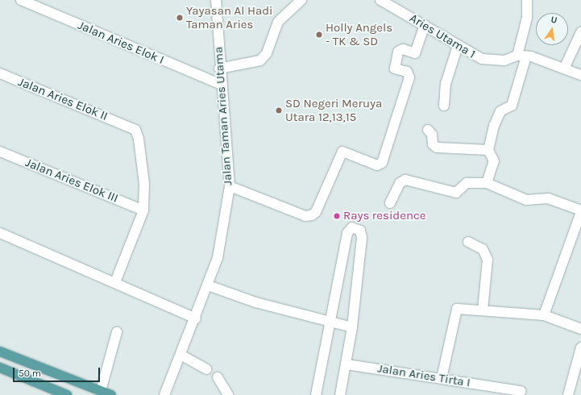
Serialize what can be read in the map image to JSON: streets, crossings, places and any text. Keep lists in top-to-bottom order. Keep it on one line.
{"streets":{"street":["Aries Utama 1","Jalan Aries Elok I","Jalan Aries Elok II","Jalan Taman Aries Utama","Jalan Aries Elok III","Jalan Aries Tirta I"]},"crossings":[["Jalan Aries Elok I","Jalan Taman Aries Utama"],["Jalan Aries Elok II","Jalan Aries Elok III"]],"places":["Yayasan Al Hadi Taman Aries","Holly Angels - TK & SD","SD Negeri Meruya Utara 12,13,15","Rays residence"],"scale_bar":"50 m","north":"top"}
